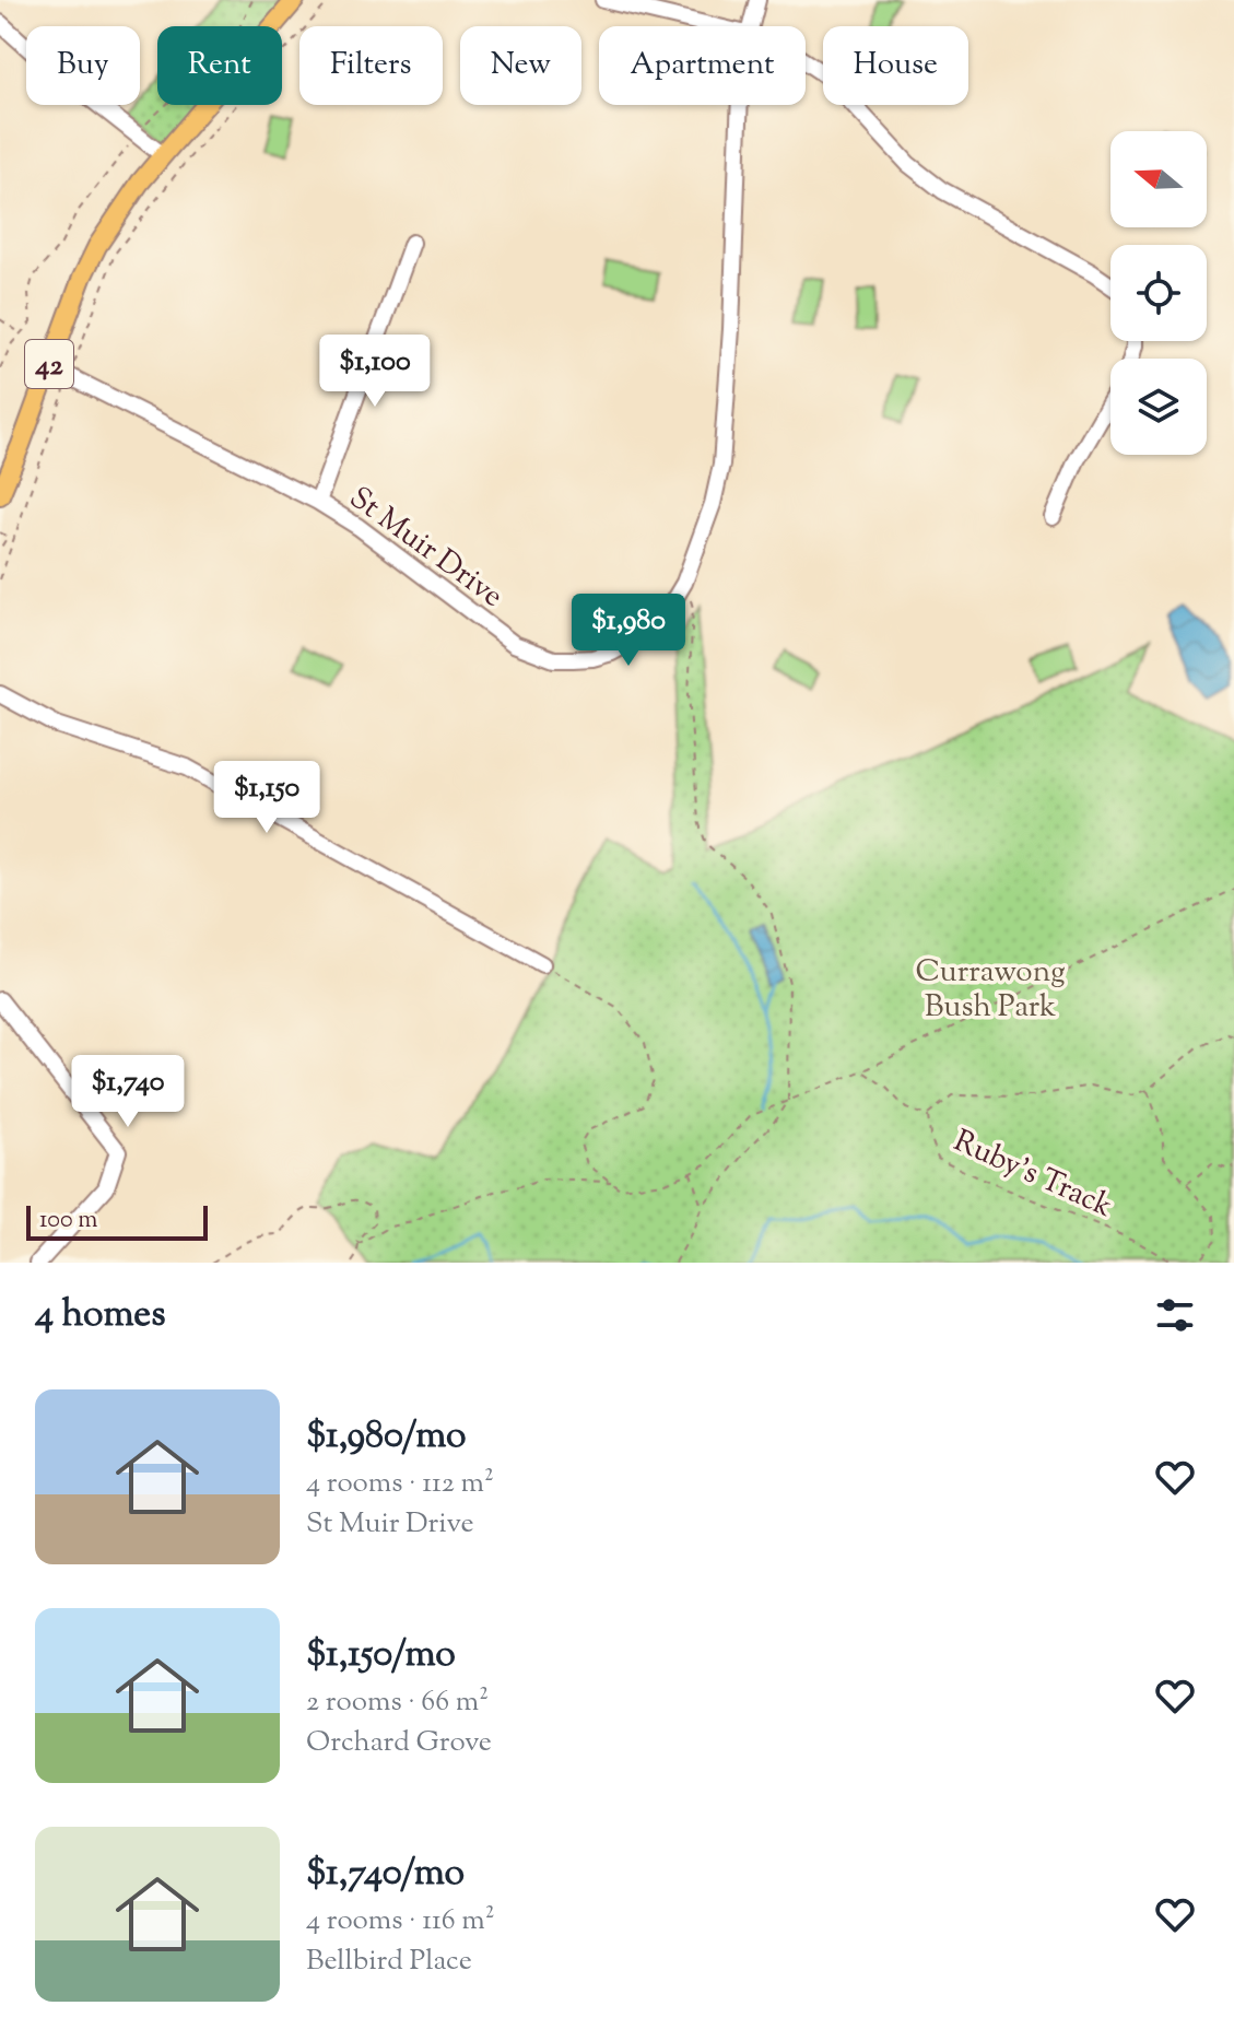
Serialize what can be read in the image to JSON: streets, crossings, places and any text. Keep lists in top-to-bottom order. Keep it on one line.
{"streets":{"main road":["42"],"street":["St Muir Drive"],"path":["Ruby's Track"]},"crossings":[["42","St Muir Drive"]],"parks":["Currawong Bush Park"],"scale_bar":"100 m","north":"left","page":{"chip":["Buy","Rent","Filters","New","Apartment","House"],"price":["$1,100","$1,980","$1,150","$1,740"],"scale":"100 m","heading":"4 homes","list":[{"name":"$1,980/mo","note":"4 rooms · 112 m² · St Muir Drive"},{"name":"$1,150/mo","note":"2 rooms · 66 m² · Orchard Grove"},{"name":"$1,740/mo","note":"4 rooms · 116 m² · Bellbird Place"}]}}
